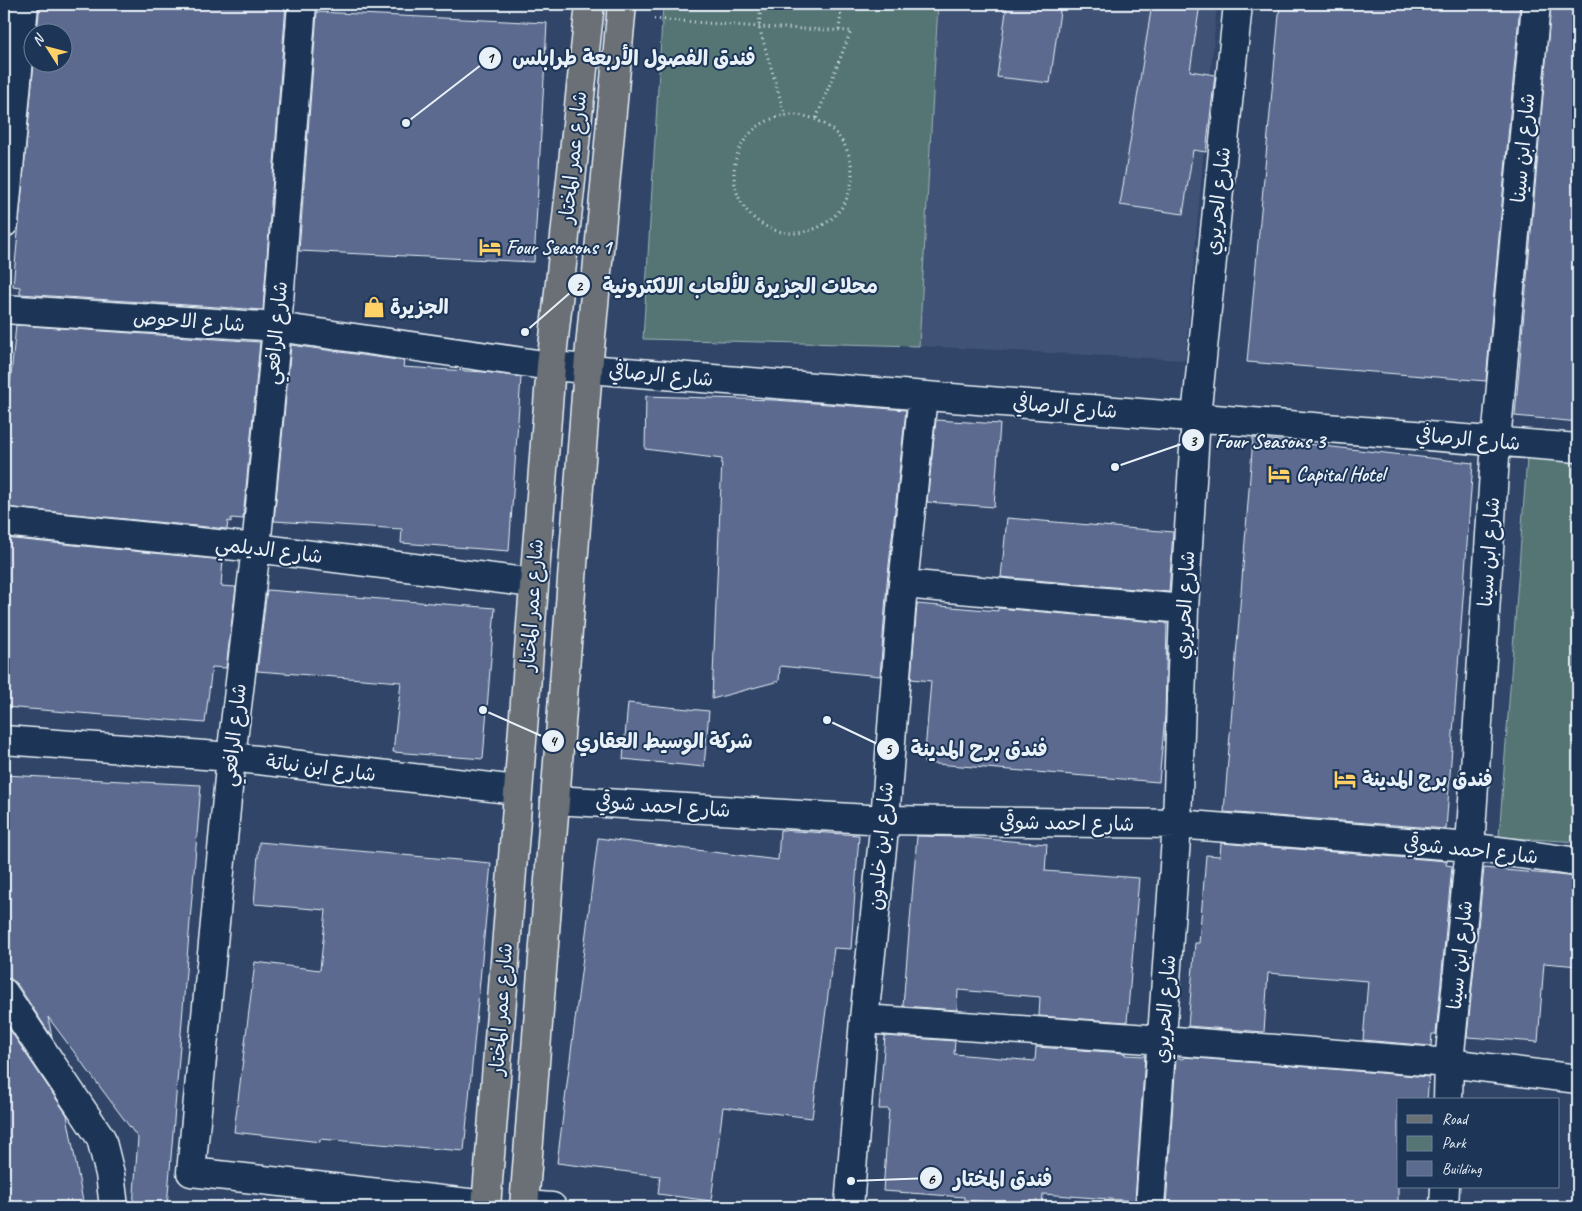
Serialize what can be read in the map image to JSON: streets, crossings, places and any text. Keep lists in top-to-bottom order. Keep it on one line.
{"streets":{"main road":["شارع عمر المختار"],"street":["شارع ابن سينا","شارع الحريري","شارع الاحوص","شارع الرافعي","شارع الرصافي","شارع الديلمي","شارع ابن نباتة","شارع احمد شوقي","شارع ابن خلدون"]},"crossings":[["شارع ابن سينا","شارع الرصافي"],["شارع ابن سينا","شارع احمد شوقي"],["شارع عمر المختار","شارع الاحوص"],["شارع عمر المختار","شارع الرافعي"],["شارع عمر المختار","شارع الرصافي"],["شارع عمر المختار","شارع الديلمي"],["شارع عمر المختار","شارع ابن نباتة"],["شارع عمر المختار","شارع احمد شوقي"],["شارع الحريري","شارع الرصافي"],["شارع الحريري","شارع احمد شوقي"],["شارع الاحوص","شارع الرافعي"],["شارع الاحوص","شارع الرصافي"],["شارع الرافعي","شارع الديلمي"],["شارع الرافعي","شارع ابن نباتة"],["شارع الرصافي","شارع ابن خلدون"],["شارع احمد شوقي","شارع ابن خلدون"]],"places":{"other":["فندق الفصول الأربعة طرابلس","محلات الجزيرة للألعاب الالكترونية","Four Seasons 3","شركة الوسيط العقاري","فندق برح المدينة","فندق المختار"],"hotel":["Four Seasons 1","Capital Hotel","فندق برج المدينة"],"shop":["الجزيرة"]},"legend":["Road","Park","Building"],"north":"top left"}
